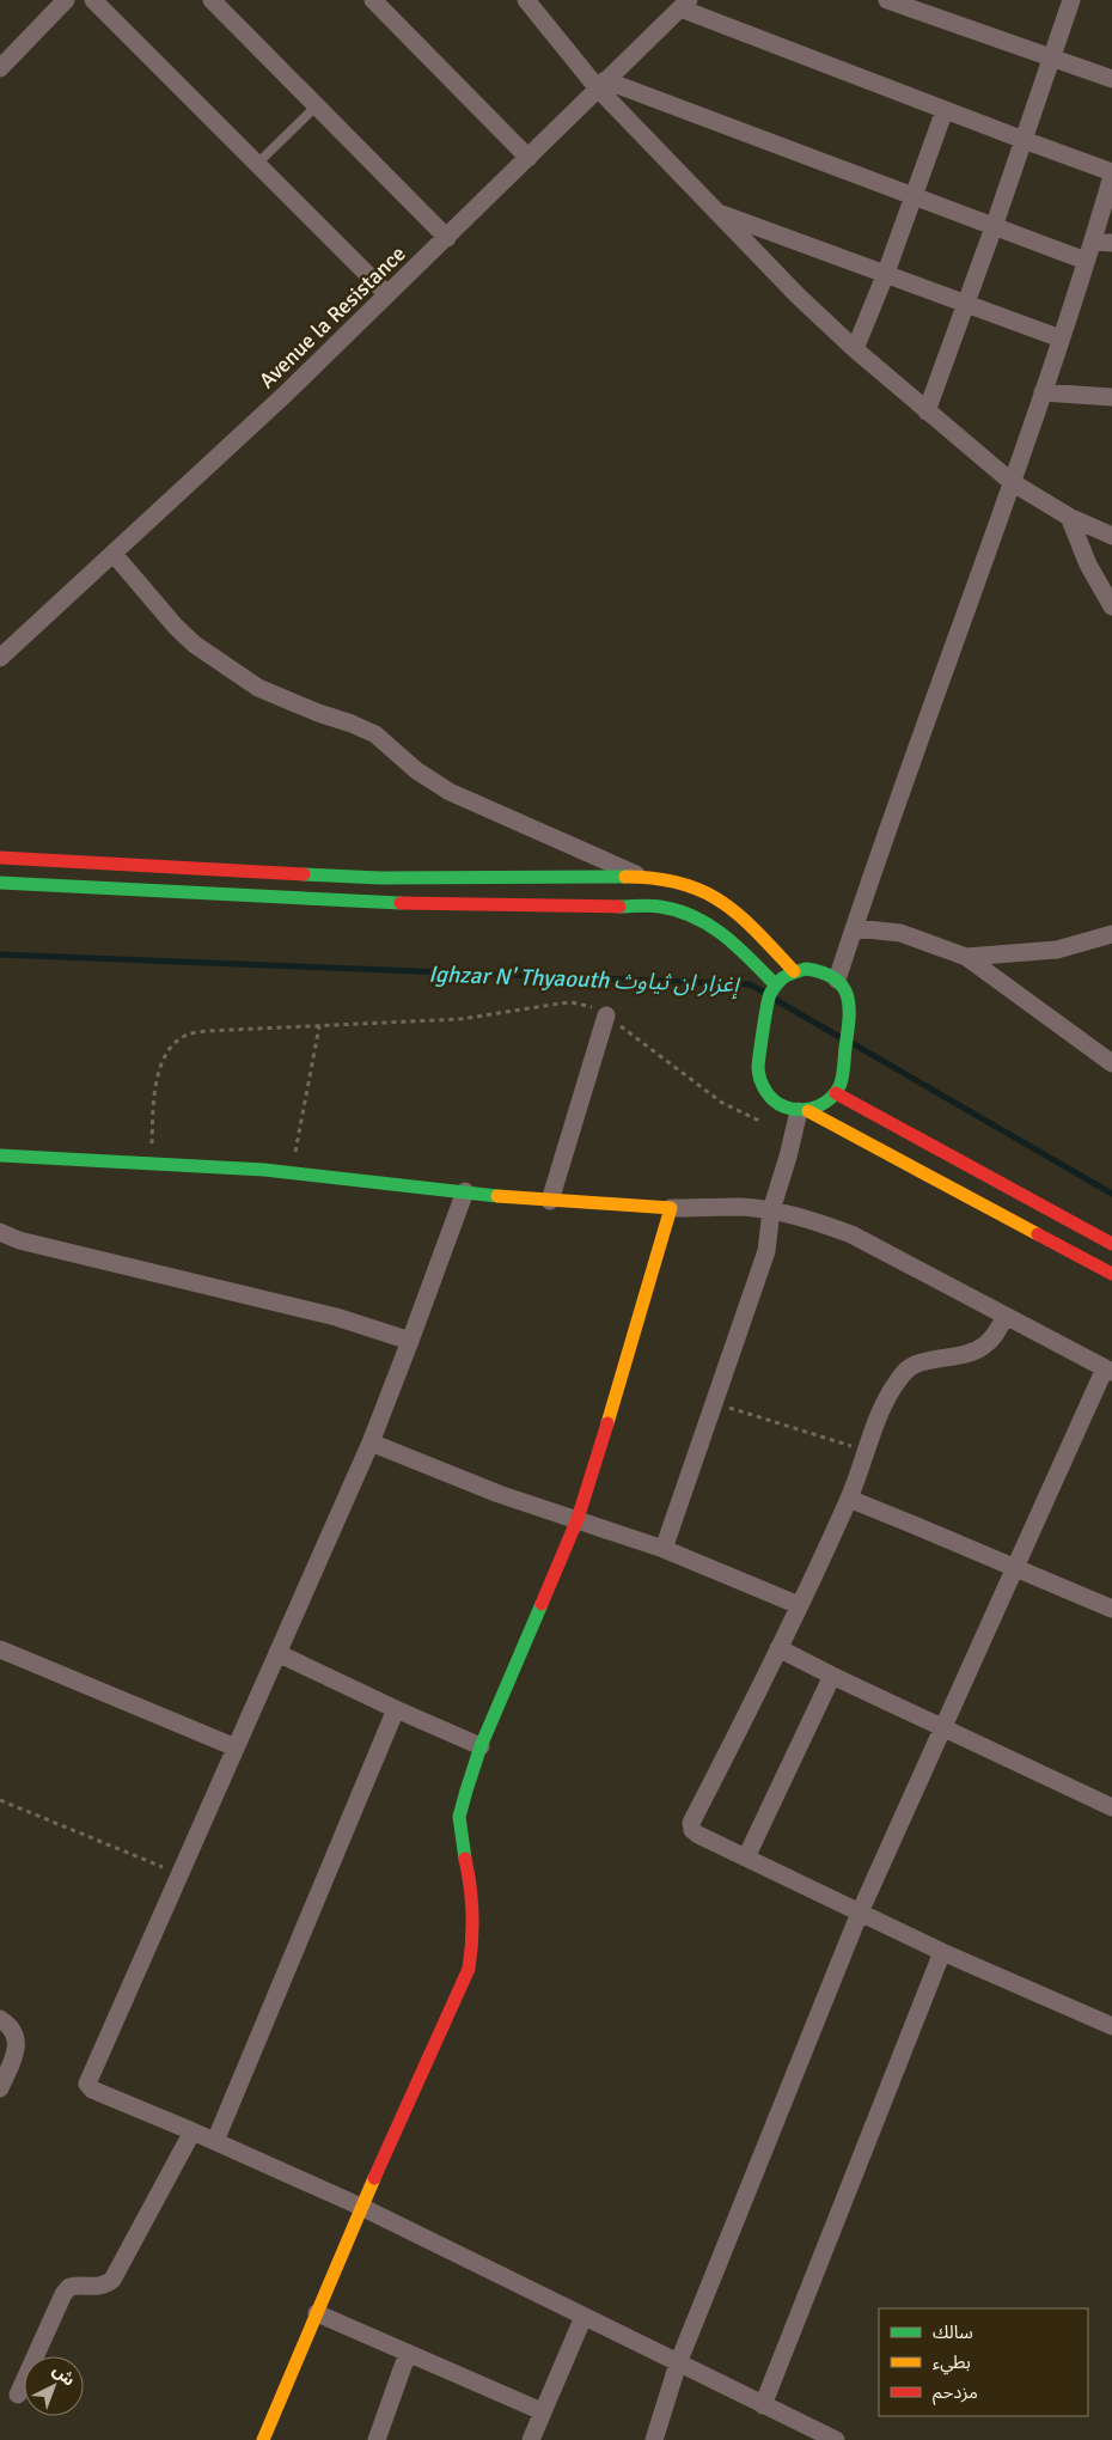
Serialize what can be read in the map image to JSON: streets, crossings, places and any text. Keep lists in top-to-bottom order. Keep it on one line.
{"streets":{"street":["Avenue la Resistance"]},"water":["Ighzar N' Thyaouth إغزار ان ثياوث"],"legend":["سالك","بطيء","مزدحم"],"north":"top right"}
